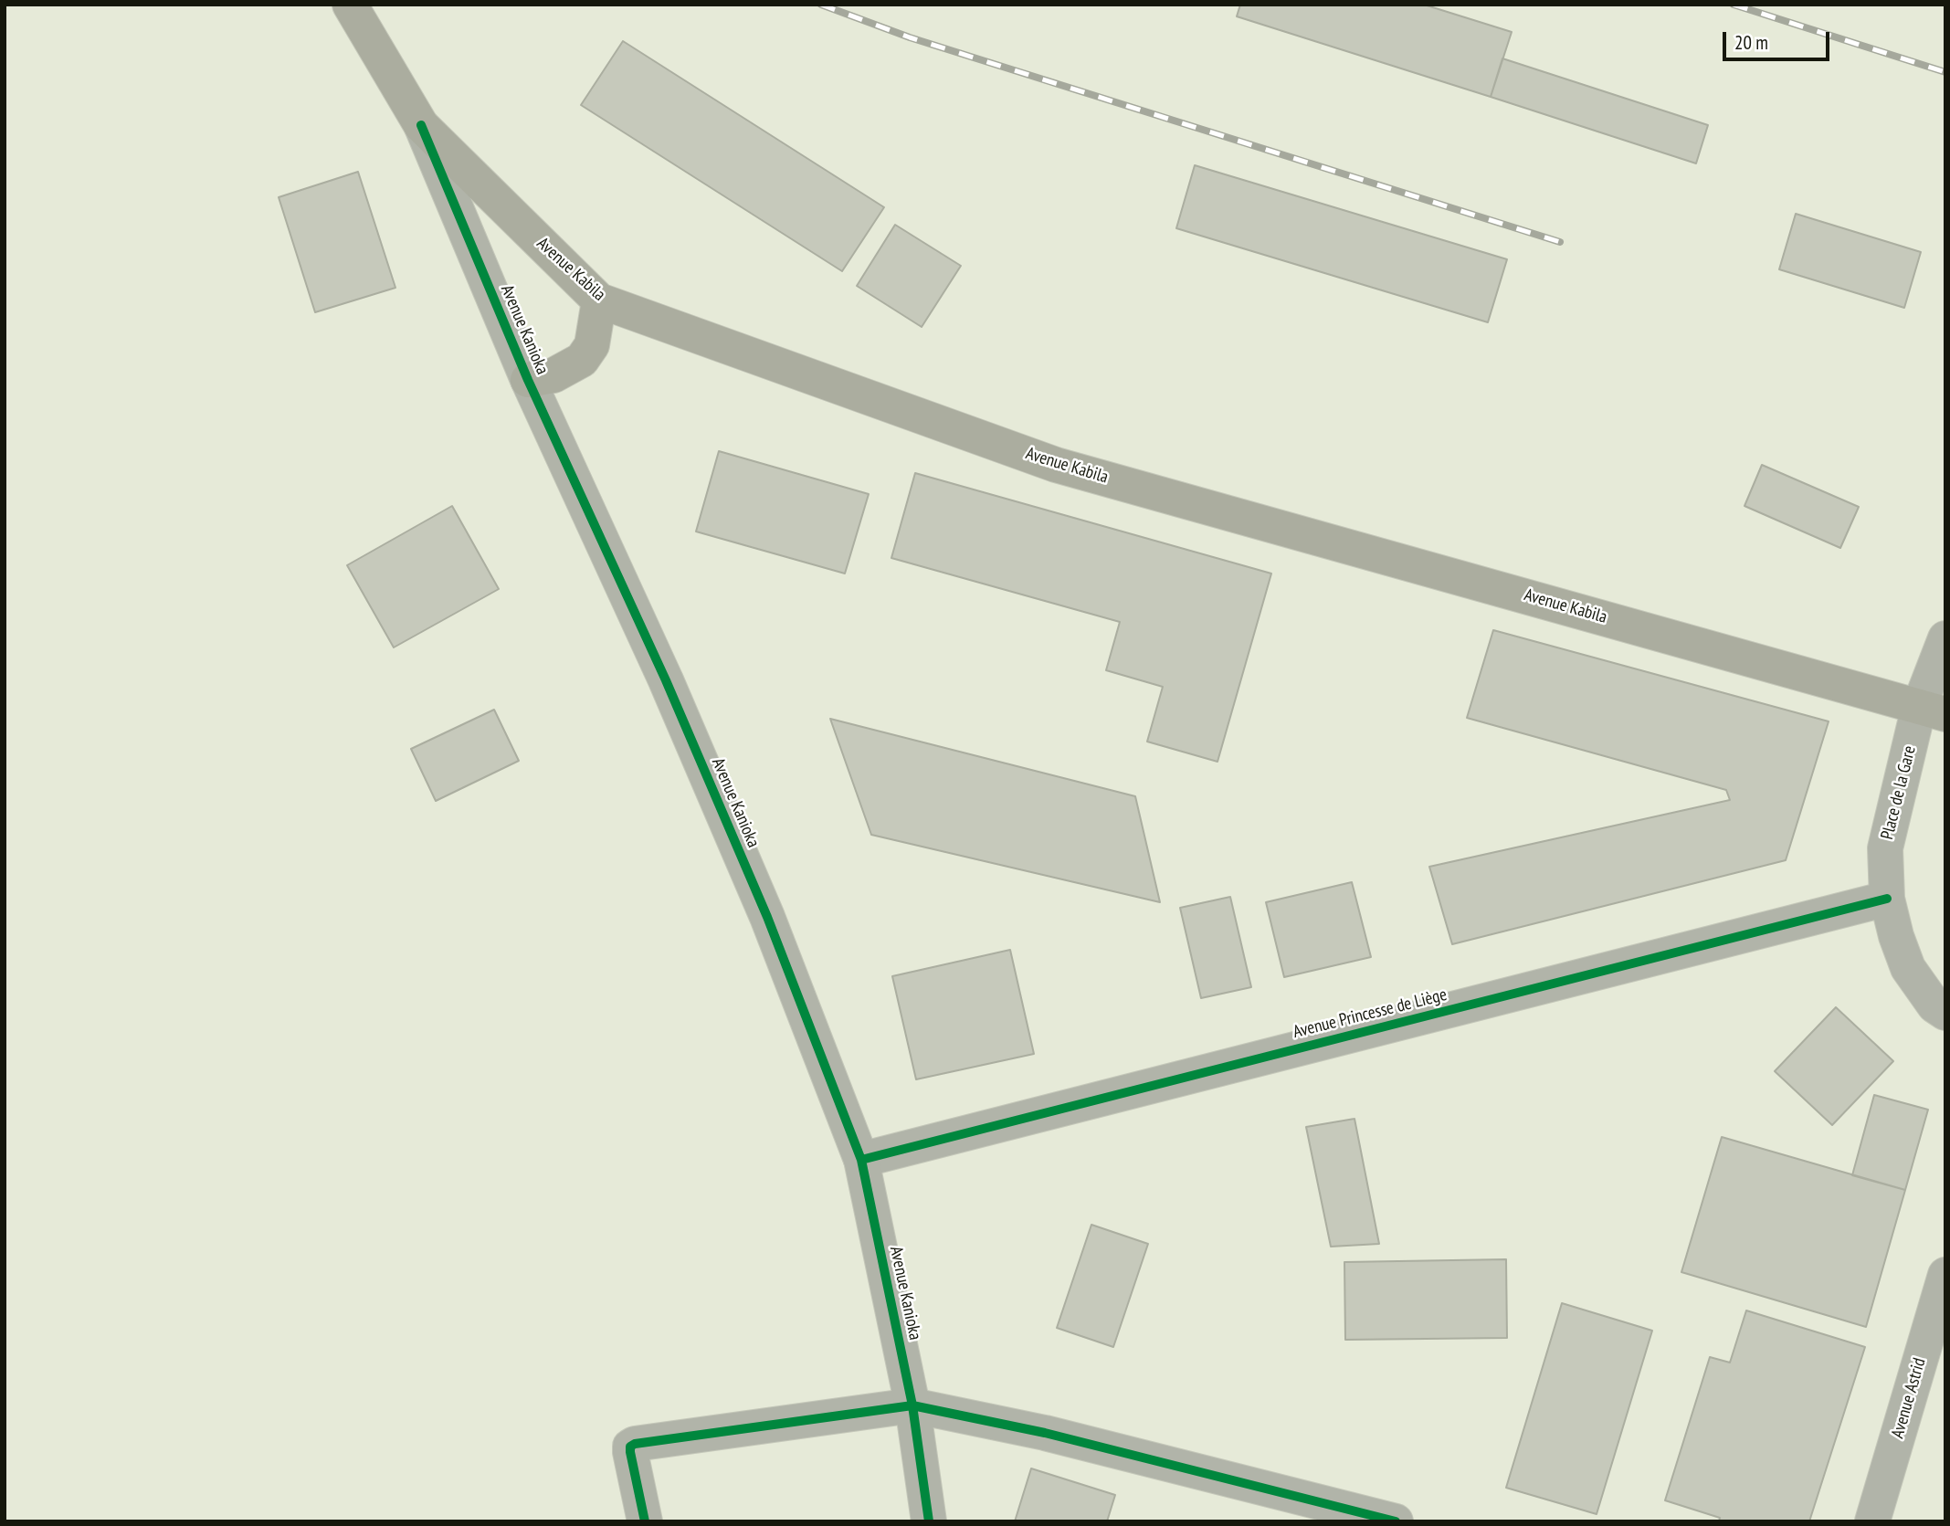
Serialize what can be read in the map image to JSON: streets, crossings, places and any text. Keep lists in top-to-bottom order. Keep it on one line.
{"streets":{"highway":["Avenue Kabila"],"street":["Avenue Kanioka","Place de la Gare","Avenue Princesse de Liège","Avenue Astrid"]},"crossings":[["Avenue Kabila","Avenue Kanioka"],["Avenue Kabila","Place de la Gare"],["Avenue Kanioka","Avenue Princesse de Liège"],["Place de la Gare","Avenue Princesse de Liège"]],"scale_bar":"20 m"}
